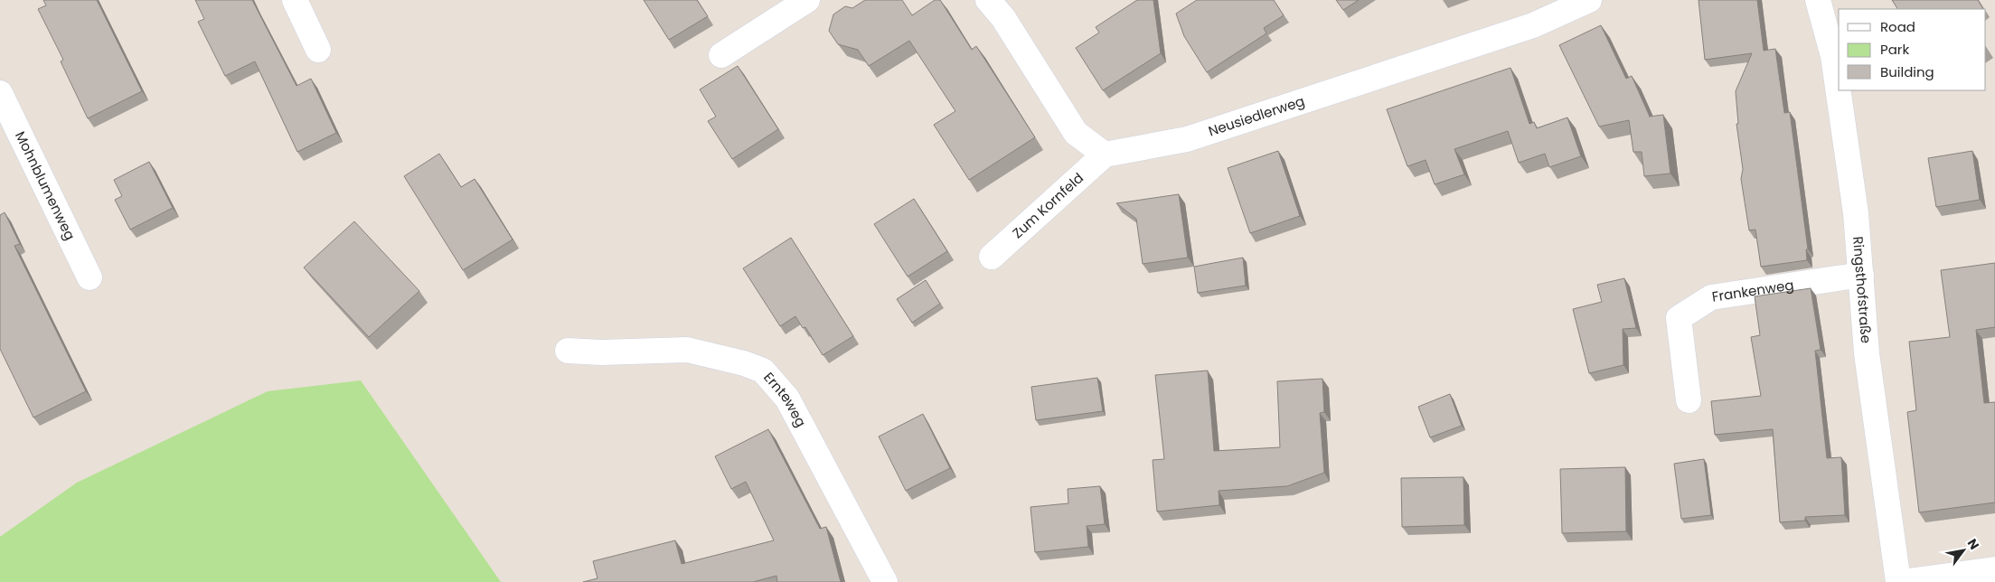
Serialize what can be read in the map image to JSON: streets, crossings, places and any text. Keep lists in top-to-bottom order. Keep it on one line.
{"streets":{"street":["Neusiedlerweg","Mohnblumenweg","Zum Kornfeld","Ringsthofstraße","Frankenweg","Ernteweg"]},"crossings":[["Neusiedlerweg","Zum Kornfeld"],["Ringsthofstraße","Frankenweg"]],"legend":["Road","Park","Building"],"north":"top right"}
